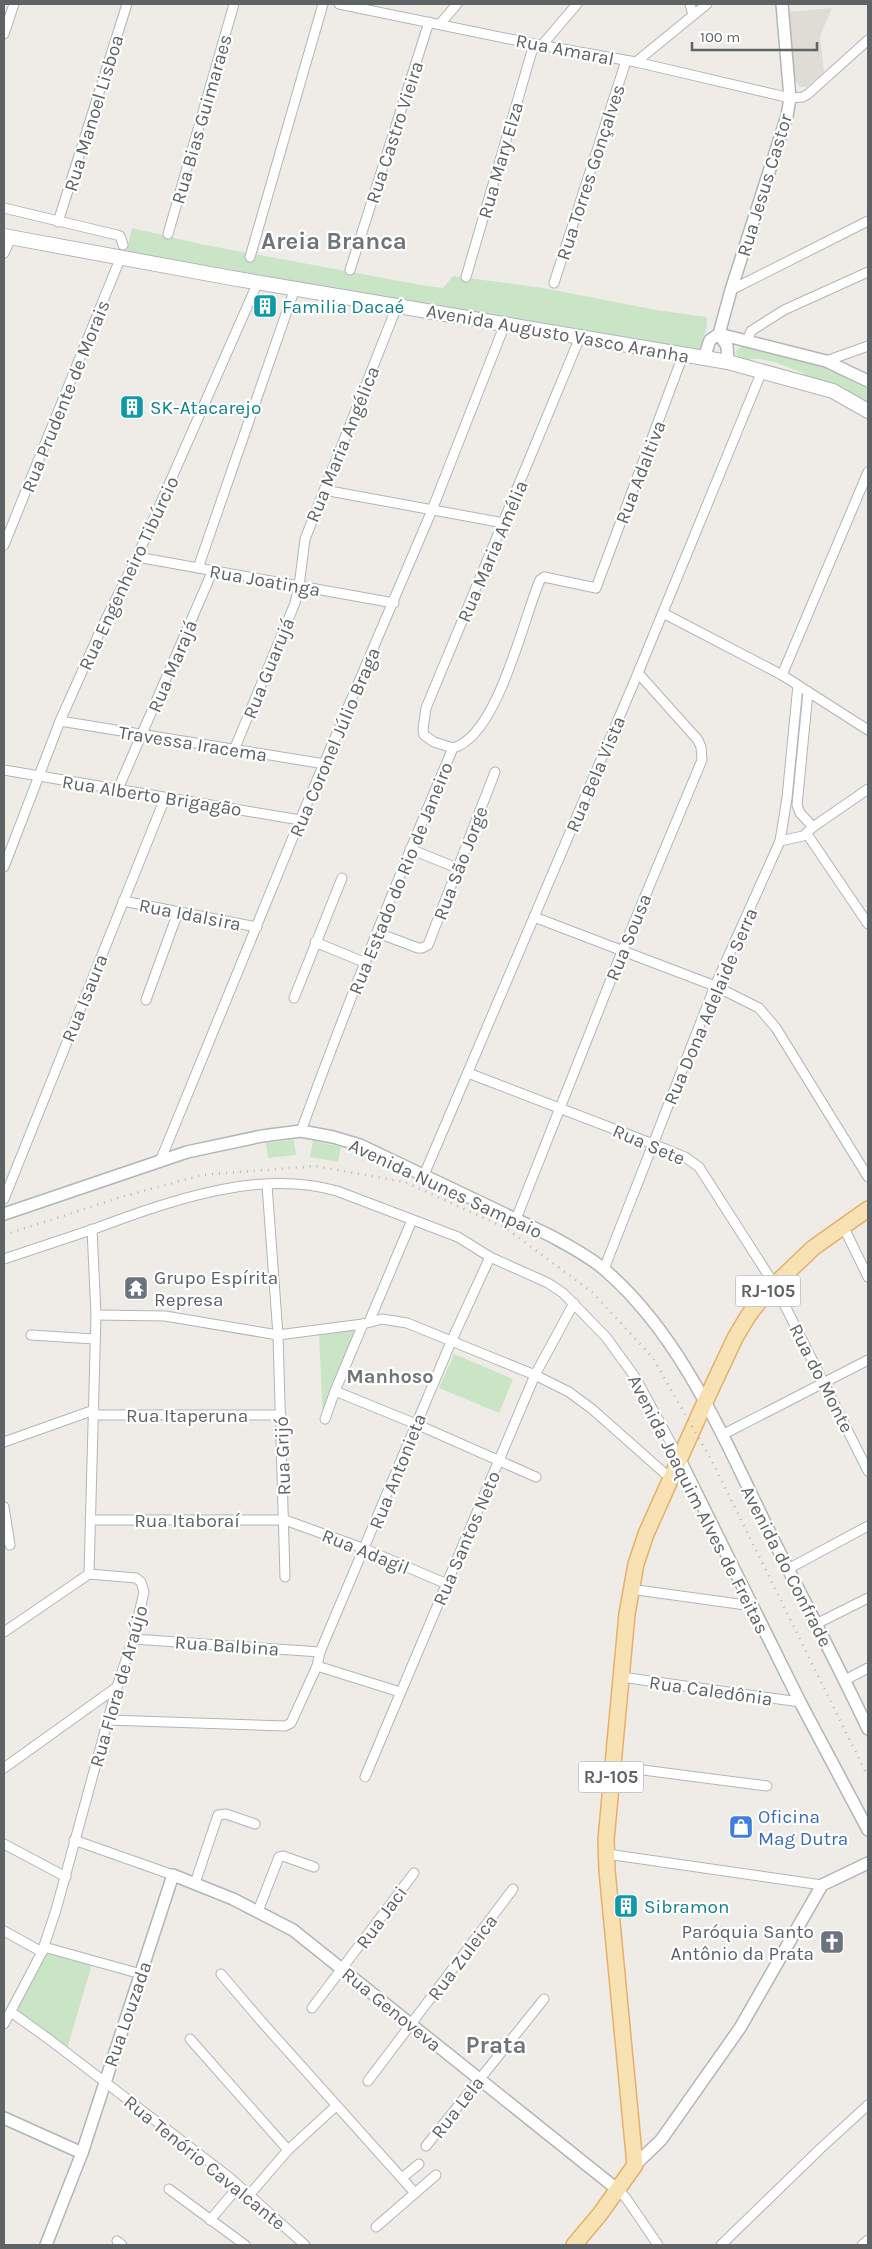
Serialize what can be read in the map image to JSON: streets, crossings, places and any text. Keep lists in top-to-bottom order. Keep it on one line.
{"streets":{"main road":["Avenida Augusto Vasco Aranha","RJ-105"],"street":["Rua Amaral","Rua Manoel Lisboa","Rua Bias Guimaraes","Rua Castro Vieira","Rua Mary Elza","Rua Torres Gonçalves","Rua Jesus Castor","Rua Prudente de Morais","Rua Maria Angélica","Rua Adaltiva","Rua Maria Amélia","Rua Engenheiro Tibúrcio","Rua Joatinga","Rua Marajá","Rua Guarujá","Rua Coronel Júlio Braga","Travessa Iracema","Rua Bela Vista","Rua Alberto Brigagão","Rua São Jorge","Rua Estado do Rio de Janeiro","Rua Idalsira","Rua Sousa","Rua Isaura","Rua Dona Adelaide Serra","Rua Sete","Avenida Nunes Sampaio","Rua do Monte","Rua Itaperuna","Rua Grijó","Rua Antonieta","Avenida Joaquim Alves de Freitas","Rua Itaboraí","Rua Santos Neto","Rua Adagil","Avenida do Confrade","Rua Balbina","Rua Flora de Araújo","Rua Caledônia","Rua Jaci","Rua Zuleica","Rua Genoveva","Rua Louzada","Rua Lela","Rua Tenório Cavalcante"]},"crossings":[["Rua Amaral","Rua Castro Vieira"],["Rua Amaral","Rua Mary Elza"],["Rua Amaral","Rua Torres Gonçalves"],["Rua Amaral","Rua Jesus Castor"],["Rua Jesus Castor","Avenida Augusto Vasco Aranha"],["Avenida Augusto Vasco Aranha","Rua Prudente de Morais"],["Avenida Augusto Vasco Aranha","Rua Maria Angélica"],["Avenida Augusto Vasco Aranha","Rua Adaltiva"],["Avenida Augusto Vasco Aranha","Rua Maria Amélia"],["Avenida Augusto Vasco Aranha","Rua Engenheiro Tibúrcio"],["Avenida Augusto Vasco Aranha","Rua Coronel Júlio Braga"],["Avenida Augusto Vasco Aranha","Rua Bela Vista"],["Rua Maria Angélica","Rua Joatinga"],["Rua Maria Angélica","Rua Guarujá"],["Rua Adaltiva","Rua Estado do Rio de Janeiro"],["Rua Maria Amélia","Rua Estado do Rio de Janeiro"],["Rua Engenheiro Tibúrcio","Rua Joatinga"],["Rua Engenheiro Tibúrcio","Travessa Iracema"],["Rua Engenheiro Tibúrcio","Rua Alberto Brigagão"],["Rua Joatinga","Rua Marajá"],["Rua Joatinga","Rua Guarujá"],["Rua Joatinga","Rua Coronel Júlio Braga"],["Rua Marajá","Travessa Iracema"],["Rua Marajá","Rua Alberto Brigagão"],["Rua Guarujá","Travessa Iracema"],["Rua Coronel Júlio Braga","Travessa Iracema"],["Rua Coronel Júlio Braga","Rua Alberto Brigagão"],["Rua Coronel Júlio Braga","Rua Idalsira"],["Rua Coronel Júlio Braga","Avenida Nunes Sampaio"],["Rua Bela Vista","Rua Sousa"],["Rua Bela Vista","Rua Sete"],["Rua Bela Vista","Avenida Nunes Sampaio"],["Rua Alberto Brigagão","Rua Isaura"],["Rua São Jorge","Rua Estado do Rio de Janeiro"],["Rua Estado do Rio de Janeiro","Avenida Nunes Sampaio"],["Rua Idalsira","Rua Isaura"],["Rua Sousa","Rua Sete"],["Rua Sousa","Avenida Nunes Sampaio"],["Rua Dona Adelaide Serra","Rua Sete"],["Rua Dona Adelaide Serra","Avenida Nunes Sampaio"],["Rua Sete","RJ-105"],["Rua Sete","Rua do Monte"],["Avenida Nunes Sampaio","RJ-105"],["Avenida Nunes Sampaio","Avenida do Confrade"],["RJ-105","Rua do Monte"],["RJ-105","Avenida Joaquim Alves de Freitas"],["RJ-105","Avenida do Confrade"],["RJ-105","Rua Caledônia"],["Rua Itaperuna","Rua Grijó"],["Rua Grijó","Avenida Joaquim Alves de Freitas"],["Rua Grijó","Rua Itaboraí"],["Rua Grijó","Rua Adagil"],["Rua Antonieta","Avenida Joaquim Alves de Freitas"],["Rua Antonieta","Rua Adagil"],["Rua Antonieta","Rua Balbina"],["Rua Antonieta","Rua Flora de Araújo"],["Avenida Joaquim Alves de Freitas","Rua Santos Neto"],["Avenida Joaquim Alves de Freitas","Rua Caledônia"],["Rua Itaboraí","Rua Adagil"],["Rua Santos Neto","Rua Adagil"],["Rua Balbina","Rua Flora de Araújo"],["Rua Flora de Araújo","Rua Tenório Cavalcante"],["Rua Jaci","Rua Genoveva"],["Rua Zuleica","Rua Genoveva"],["Rua Genoveva","Rua Louzada"],["Rua Genoveva","Rua Lela"],["Rua Louzada","Rua Tenório Cavalcante"]],"districts":["Areia Branca","Manhoso","Prata"],"places":{"building":["Familia Dacaé","SK-Atacarejo","Sibramon"],"temple":["Grupo Espírita Represa"],"shop":["Oficina Mag Dutra"],"church":["Paróquia Santo Antônio da Prata"]},"scale_bar":"100 m"}
